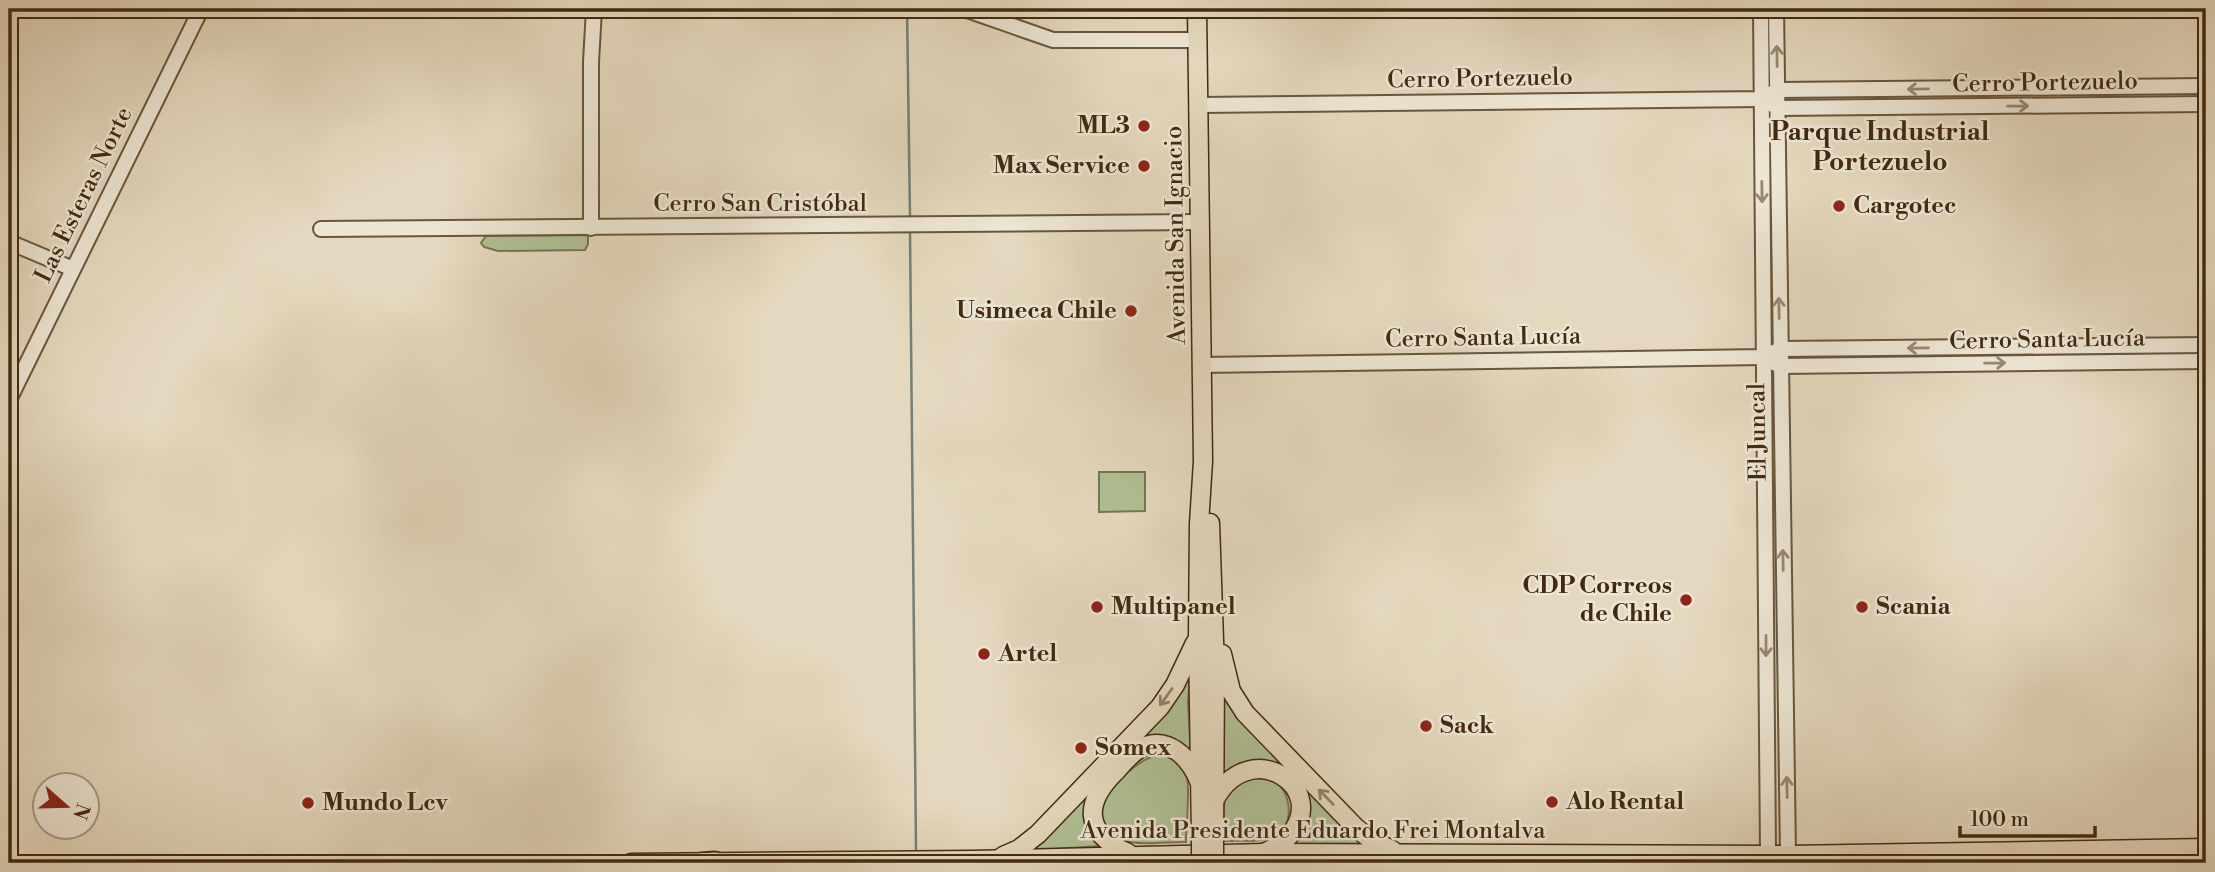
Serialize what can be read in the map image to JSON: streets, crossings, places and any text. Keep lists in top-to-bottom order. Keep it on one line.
{"streets":{"main road":["Avenida San Ignacio","Avenida Presidente Eduardo Frei Montalva"],"street":["Cerro Portezuelo","Las Esteras Norte","Cerro San Cristóbal","Cerro Santa Lucía","El Juncal"]},"crossings":[["Cerro Portezuelo","Avenida San Ignacio"],["Cerro Portezuelo","El Juncal"],["Cerro San Cristóbal","Avenida San Ignacio"],["Avenida San Ignacio","Cerro Santa Lucía"],["Cerro Santa Lucía","El Juncal"],["El Juncal","Avenida Presidente Eduardo Frei Montalva"]],"districts":["Parque Industrial Portezuelo"],"places":["ML3","Max Service","Cargotec","Usimeca Chile","CDP Correos de Chile","Multipanel","Scania","Artel","Sack","Somex","Alo Rental","Mundo Lcv"],"scale_bar":"100 m","north":"right"}
